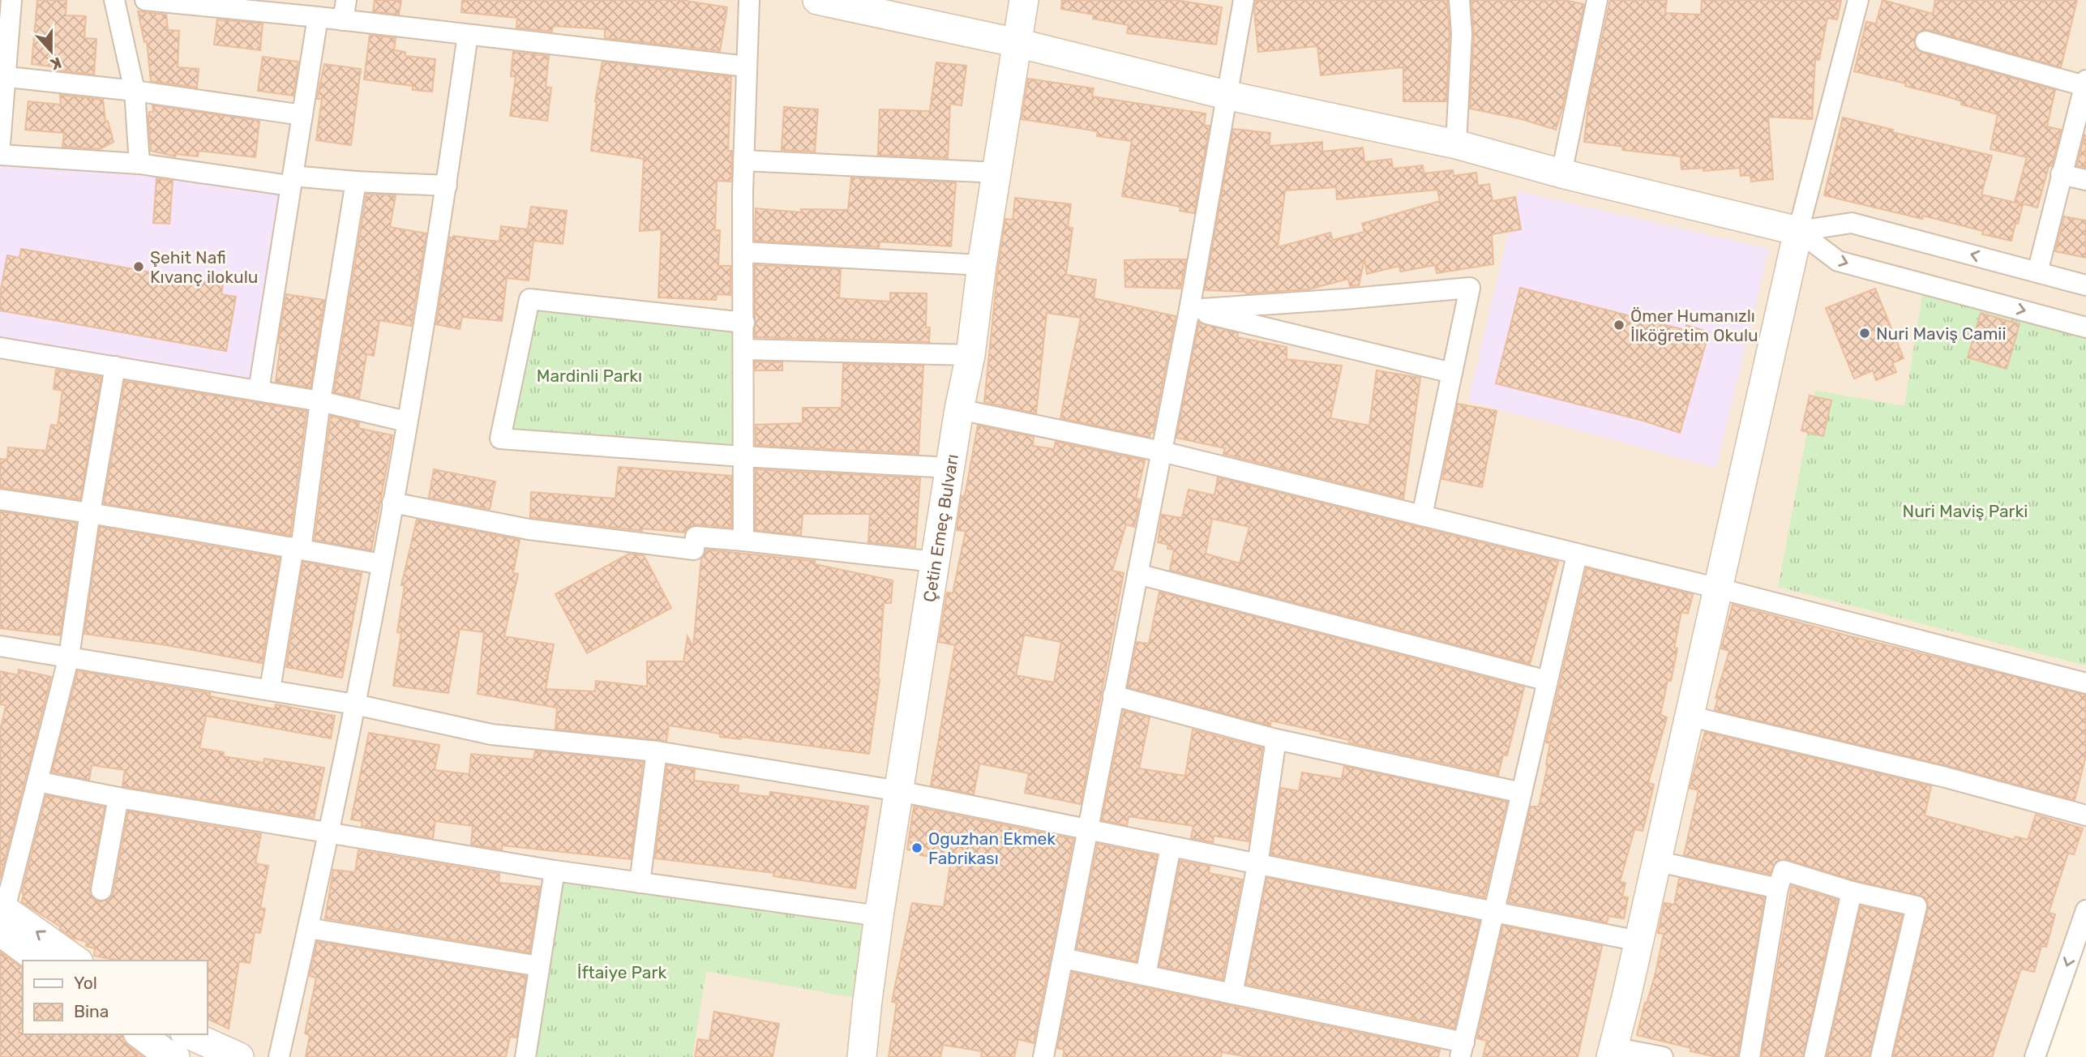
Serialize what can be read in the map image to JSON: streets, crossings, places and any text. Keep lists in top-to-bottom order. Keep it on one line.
{"streets":{"street":["Çetin Emeç Bulvarı"]},"parks":["Mardinli Parkı","Nuri Maviş Parki","İftaiye Park"],"places":["Şehit Nafi Kıvanç ilokulu","Ömer Humanızlı İlköğretim Okulu","Nuri Maviş Camii","Oguzhan Ekmek Fabrikası"],"legend":["Yol","Bina"],"north":"bottom"}
